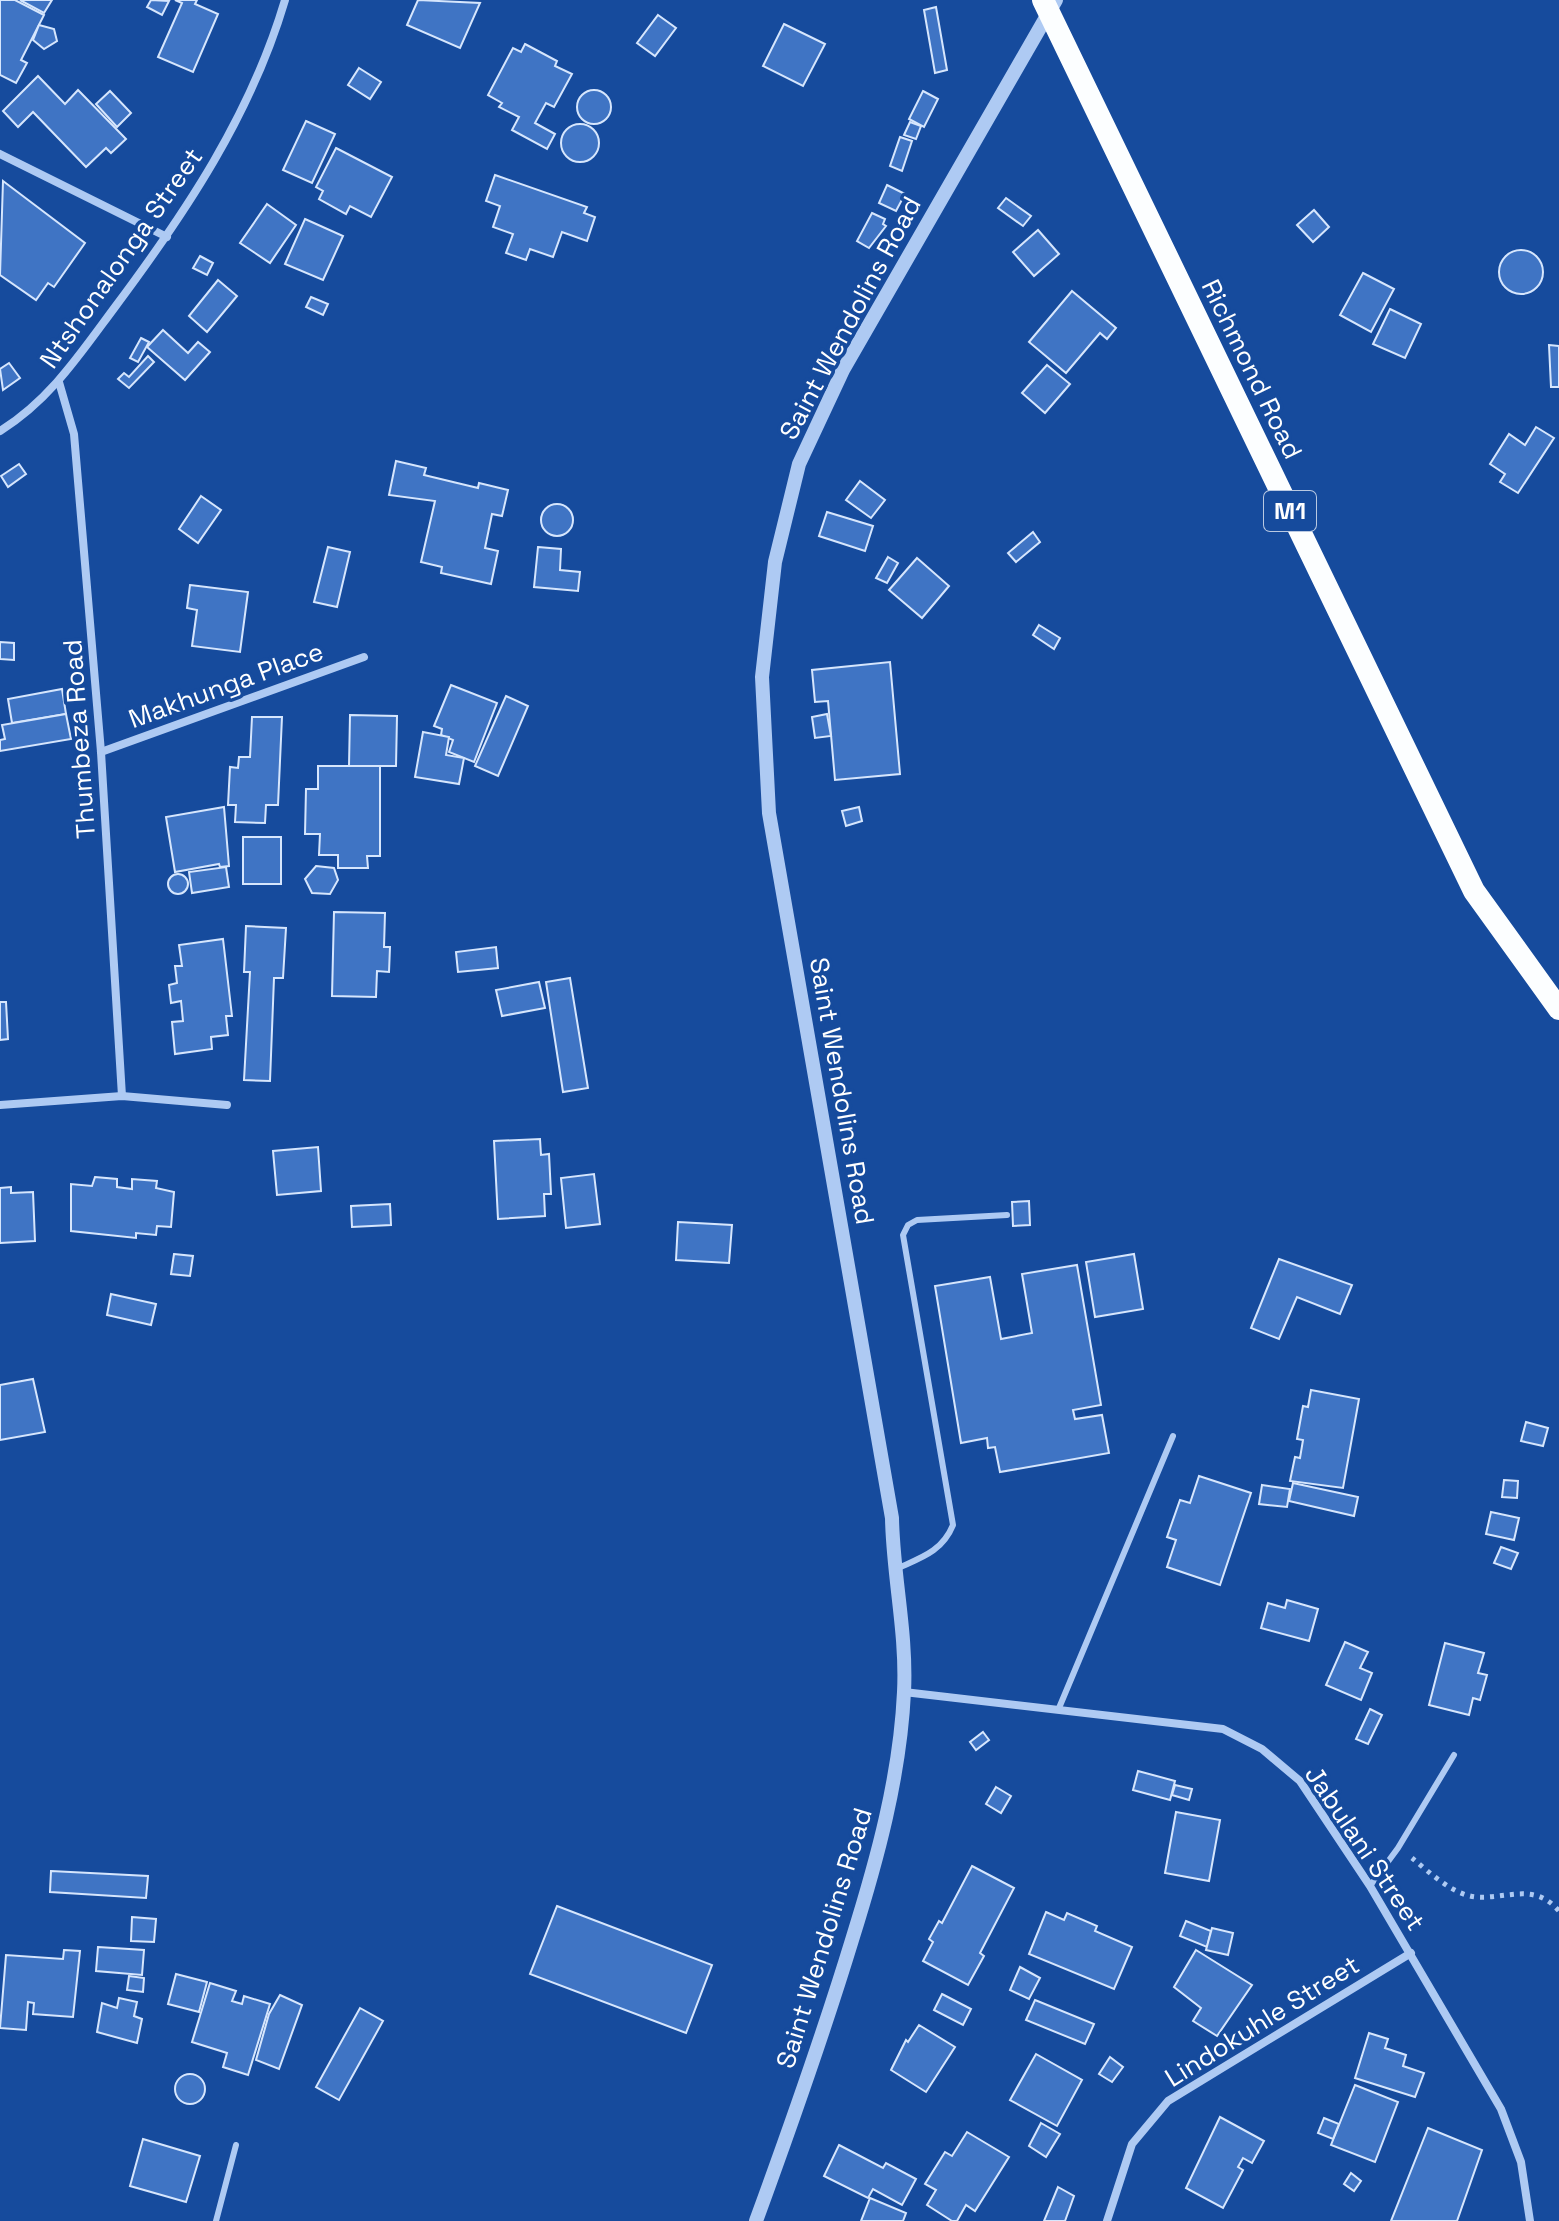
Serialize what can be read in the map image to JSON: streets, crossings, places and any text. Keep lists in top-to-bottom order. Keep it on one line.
{"streets":{"highway":["Richmond Road","M1"],"street":["Ntshonalonga Street","Saint Wendolins Road","Makhunga Place","Thumbeza Road","Jabulani Street","Lindokuhle Street"]},"crossings":[["Ntshonalonga Street","Thumbeza Road"],["Saint Wendolins Road","Richmond Road"],["Saint Wendolins Road","Jabulani Street"],["Makhunga Place","Thumbeza Road"],["Jabulani Street","Lindokuhle Street"]]}
